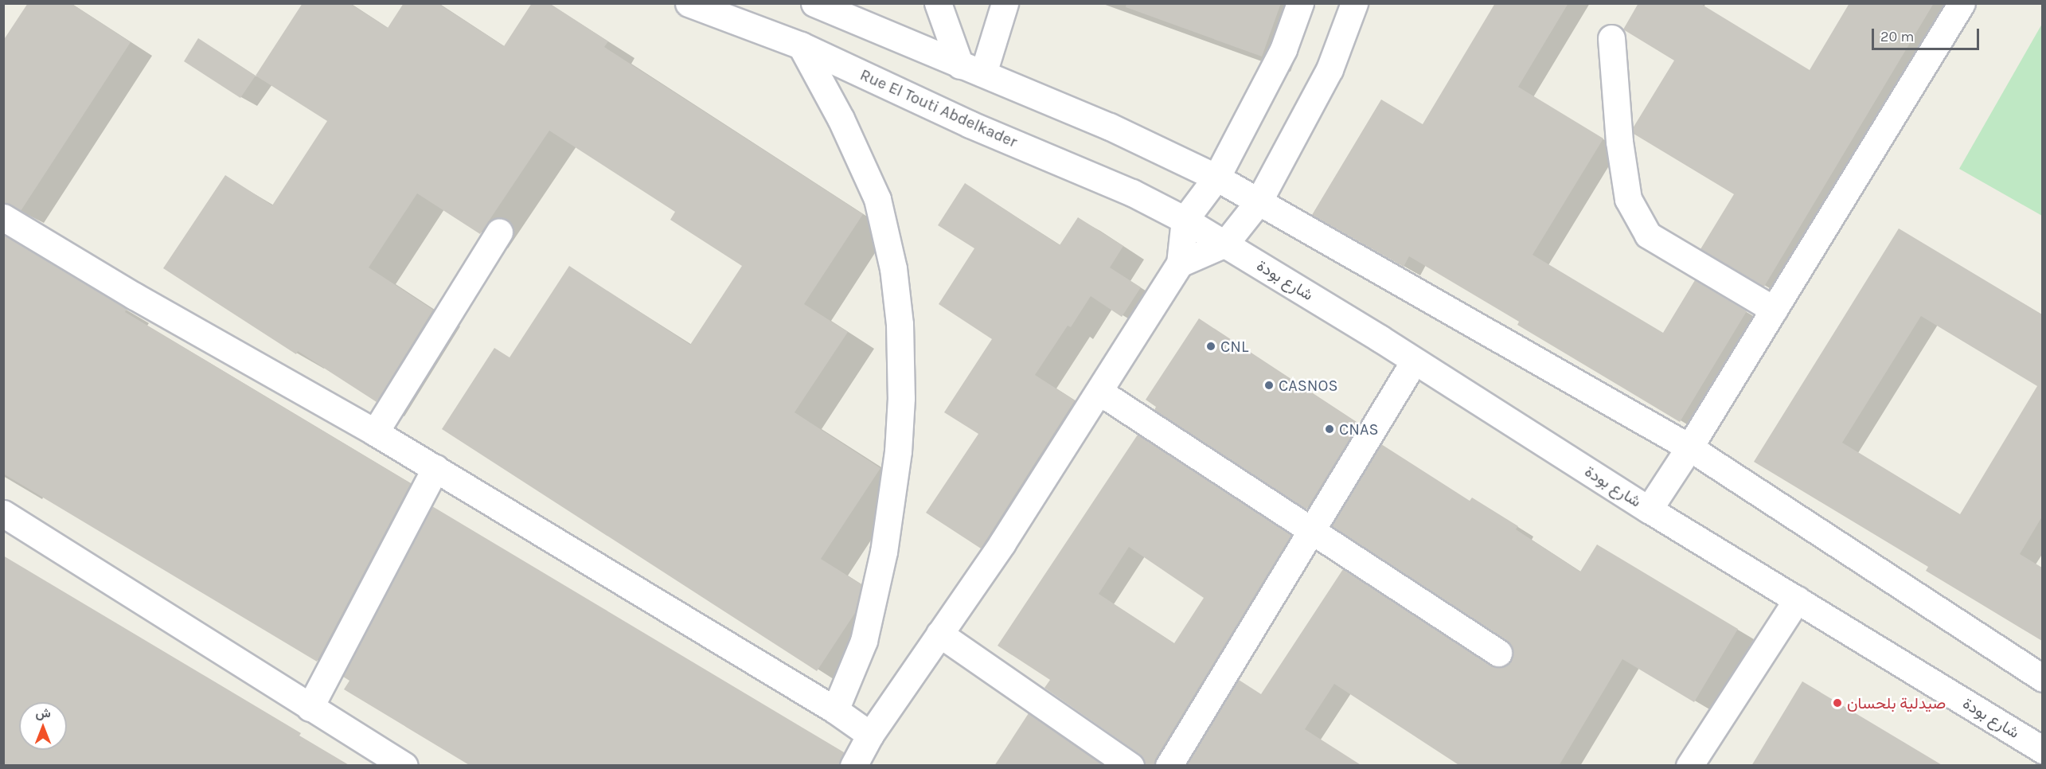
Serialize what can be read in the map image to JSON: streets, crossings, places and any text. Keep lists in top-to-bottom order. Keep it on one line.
{"streets":{"street":["Rue El Touti Abdelkader","شارع بودة"]},"crossings":[["Rue El Touti Abdelkader","شارع بودة"]],"places":["CNL","CASNOS","CNAS","صيدلية بلحسان"],"scale_bar":"20 m","north":"top"}
